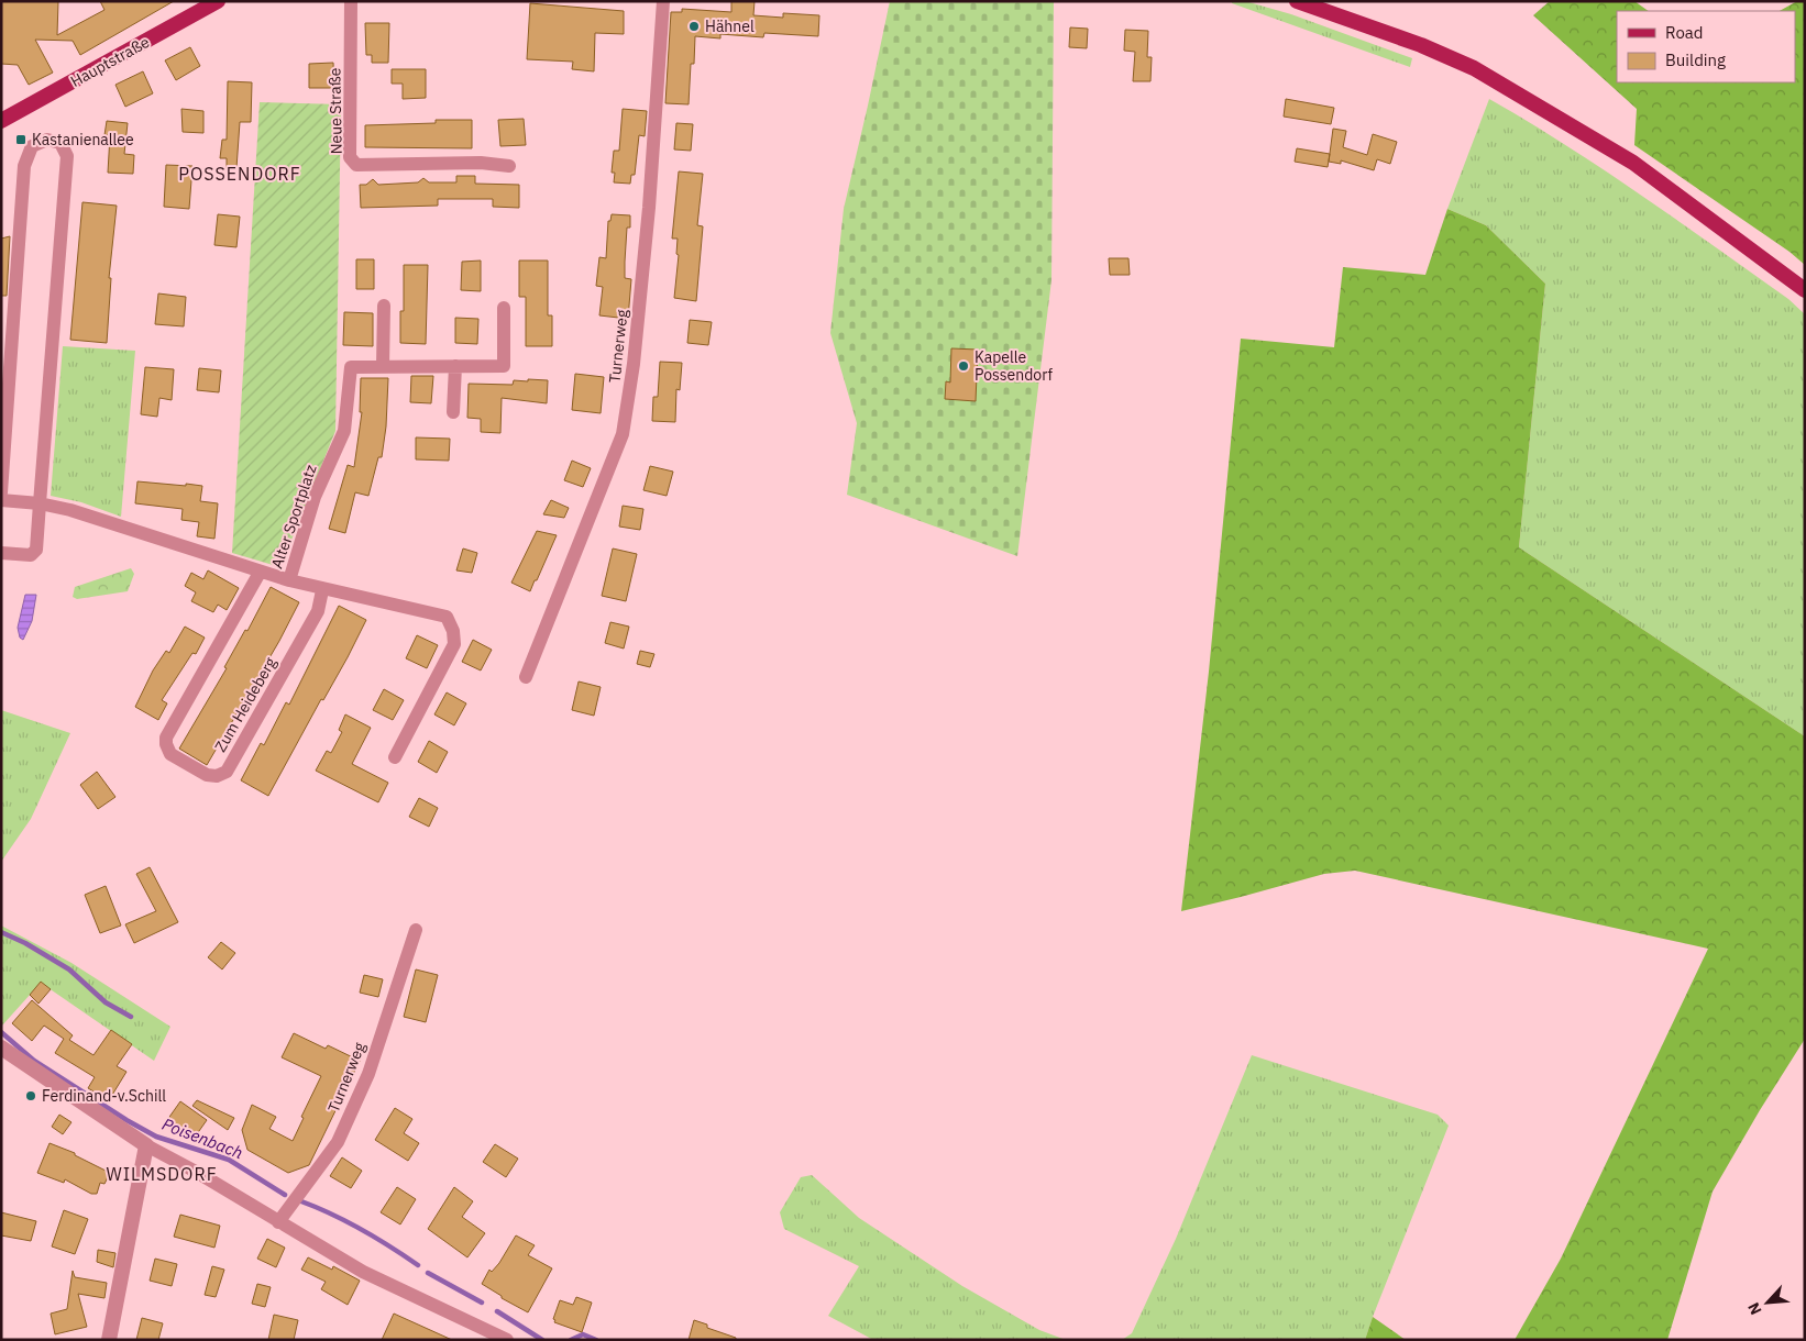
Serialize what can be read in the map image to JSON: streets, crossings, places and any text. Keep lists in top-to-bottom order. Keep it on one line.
{"streets":{"main road":["Hauptstraße"],"street":["Neue Straße","Turnerweg","Alter Sportplatz","Zum Heideberg"]},"districts":["POSSENDORF","WILMSDORF"],"water":["Poisenbach"],"places":{"other":["Hähnel","Kapelle Possendorf","Ferdinand-v.Schill"],"transit":["Kastanienallee"]},"legend":["Road","Building"],"north":"bottom left"}
